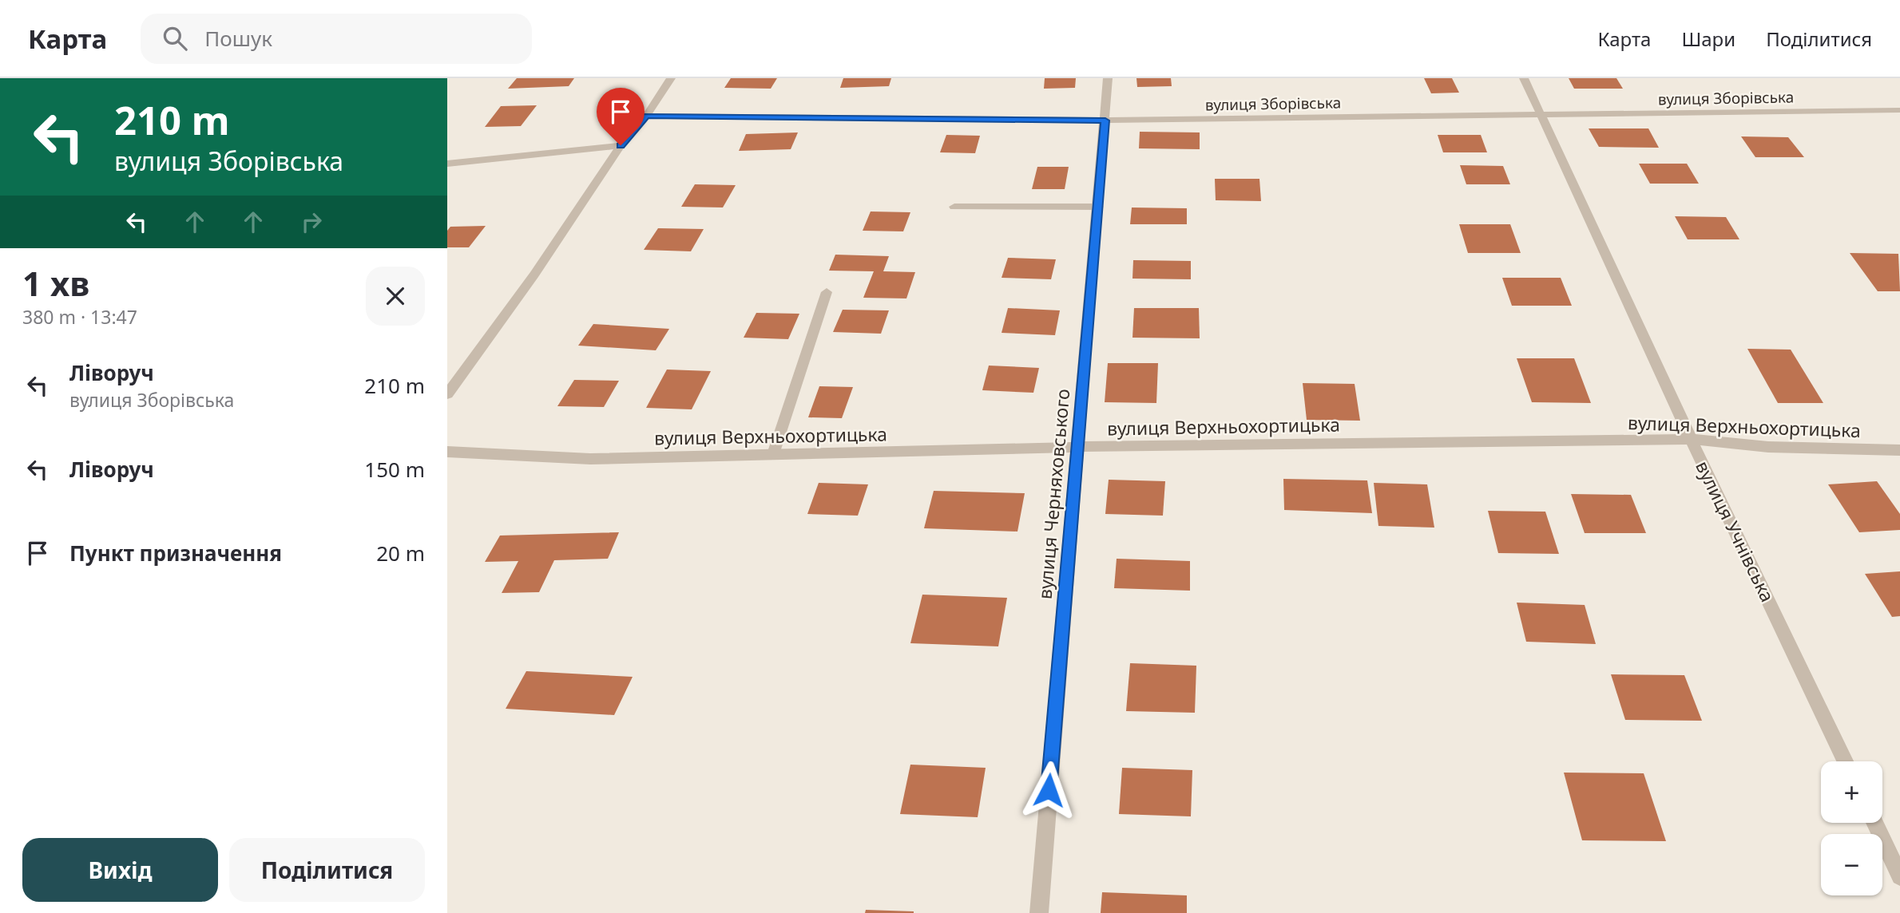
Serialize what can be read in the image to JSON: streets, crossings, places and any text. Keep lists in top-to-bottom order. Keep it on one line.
{"streets":{"street":["вулиця Зборівська","вулиця Верхньохортицька","вулиця Черняховського","вулиця Учнівська"]},"crossings":[["вулиця Зборівська","вулиця Черняховського"],["вулиця Зборівська","вулиця Учнівська"],["вулиця Верхньохортицька","вулиця Черняховського"],["вулиця Верхньохортицька","вулиця Учнівська"]],"page":{"header":"Карта","search":"Пошук","nav":["Карта","Шари","Поділитися"],"turn":["210 m","вулиця Зборівська"],"heading":["1 хв","380 m · 13:47"],"list":[{"name":"Ліворуч","note":"вулиця Зборівська","value":"210 m"},{"name":"Ліворуч","value":"150 m"},{"name":"Пункт призначення","value":"20 m"}],"map_buttons":["+","−"],"buttons":["Вихід","Поділитися"]}}
